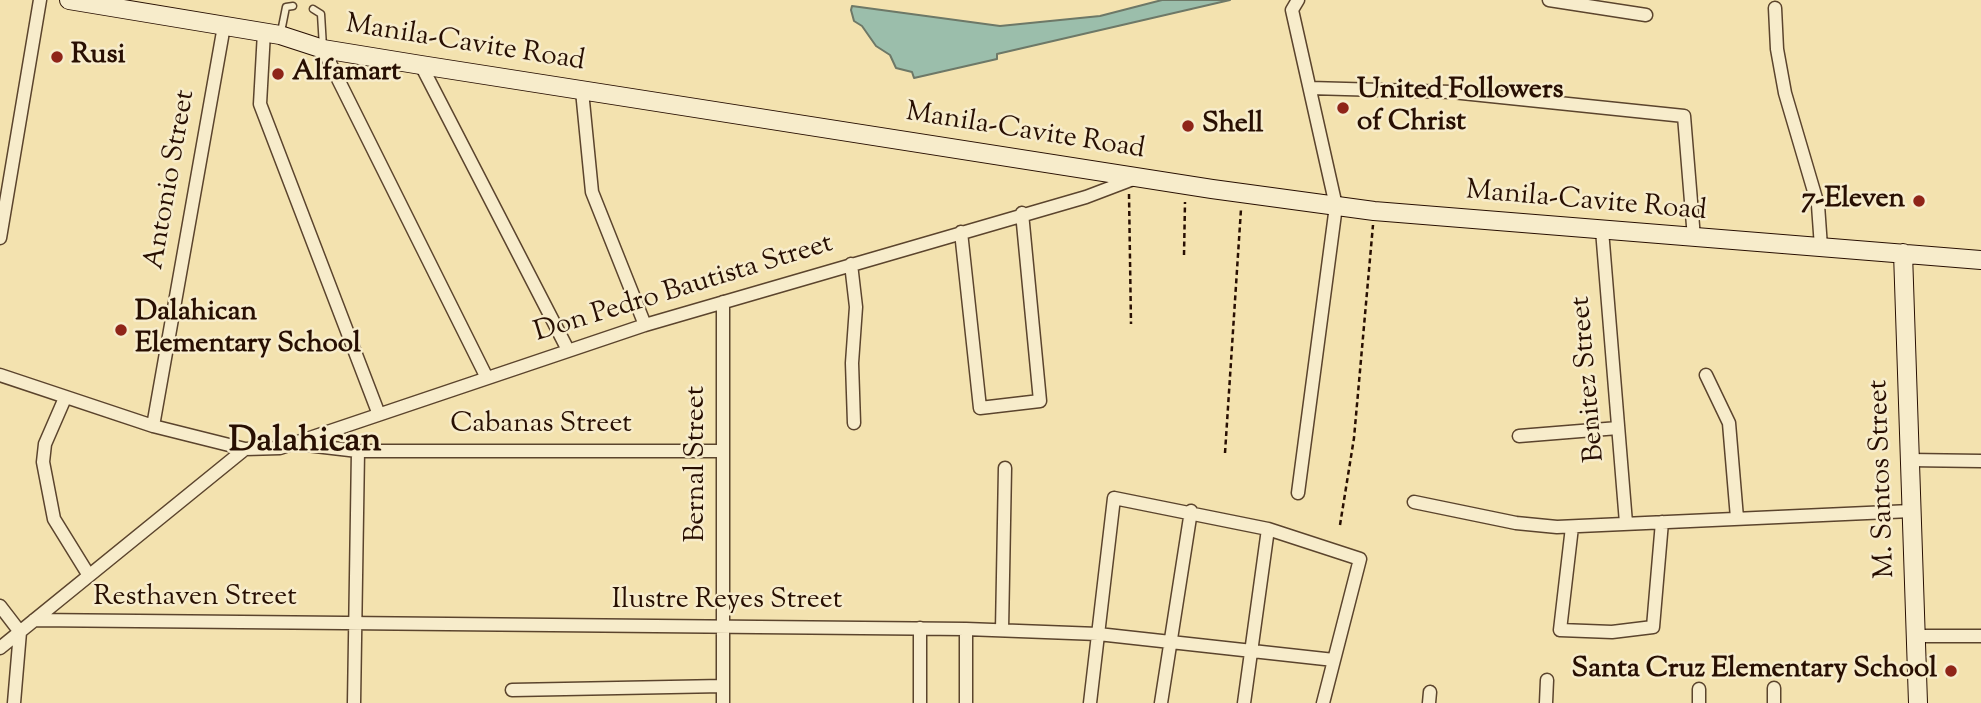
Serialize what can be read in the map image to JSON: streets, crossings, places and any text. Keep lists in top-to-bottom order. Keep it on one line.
{"streets":{"main road":["Manila-Cavite Road","M. Santos Street"],"street":["Antonio Street","Don Pedro Bautista Street","Benitez Street","Cabanas Street","Bernal Street","Resthaven Street","Ilustre Reyes Street"]},"crossings":[["Manila-Cavite Road","Antonio Street"],["Manila-Cavite Road","Don Pedro Bautista Street"],["Manila-Cavite Road","Benitez Street"],["Manila-Cavite Road","M. Santos Street"],["Antonio Street","Don Pedro Bautista Street"],["Don Pedro Bautista Street","Cabanas Street"],["Don Pedro Bautista Street","Bernal Street"],["Cabanas Street","Bernal Street"],["Bernal Street","Ilustre Reyes Street"],["Resthaven Street","Ilustre Reyes Street"]],"districts":["Dalahican"],"places":["Rusi","Alfamart","United Followers of Christ","Shell","7-Eleven","Dalahican Elementary School","Santa Cruz Elementary School"]}
